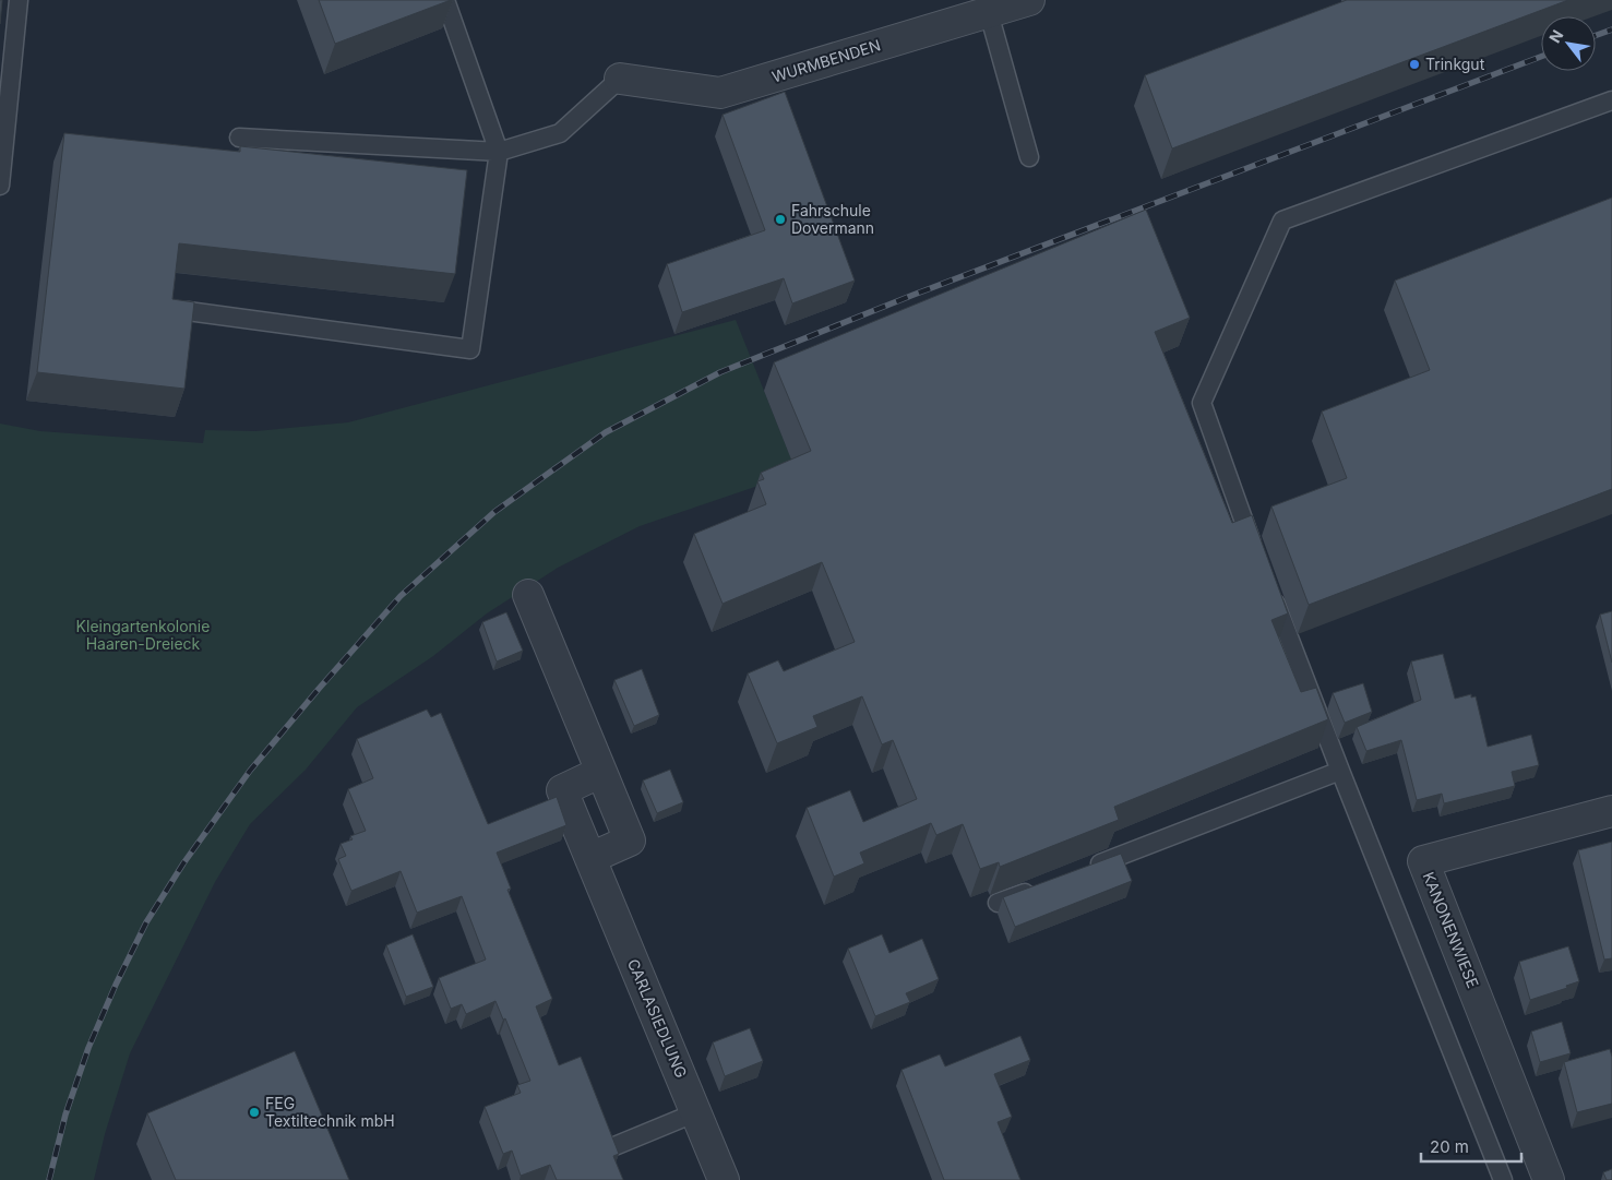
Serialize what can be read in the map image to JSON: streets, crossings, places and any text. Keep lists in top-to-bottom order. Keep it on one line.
{"streets":{"street":["WURMBENDEN","KANONENWIESE","CARLASIEDLUNG"]},"parks":["Kleingartenkolonie Haaren-Dreieck"],"places":["Trinkgut","Fahrschule Dovermann","FEG Textiltechnik mbH"],"scale_bar":"20 m","north":"top left"}
